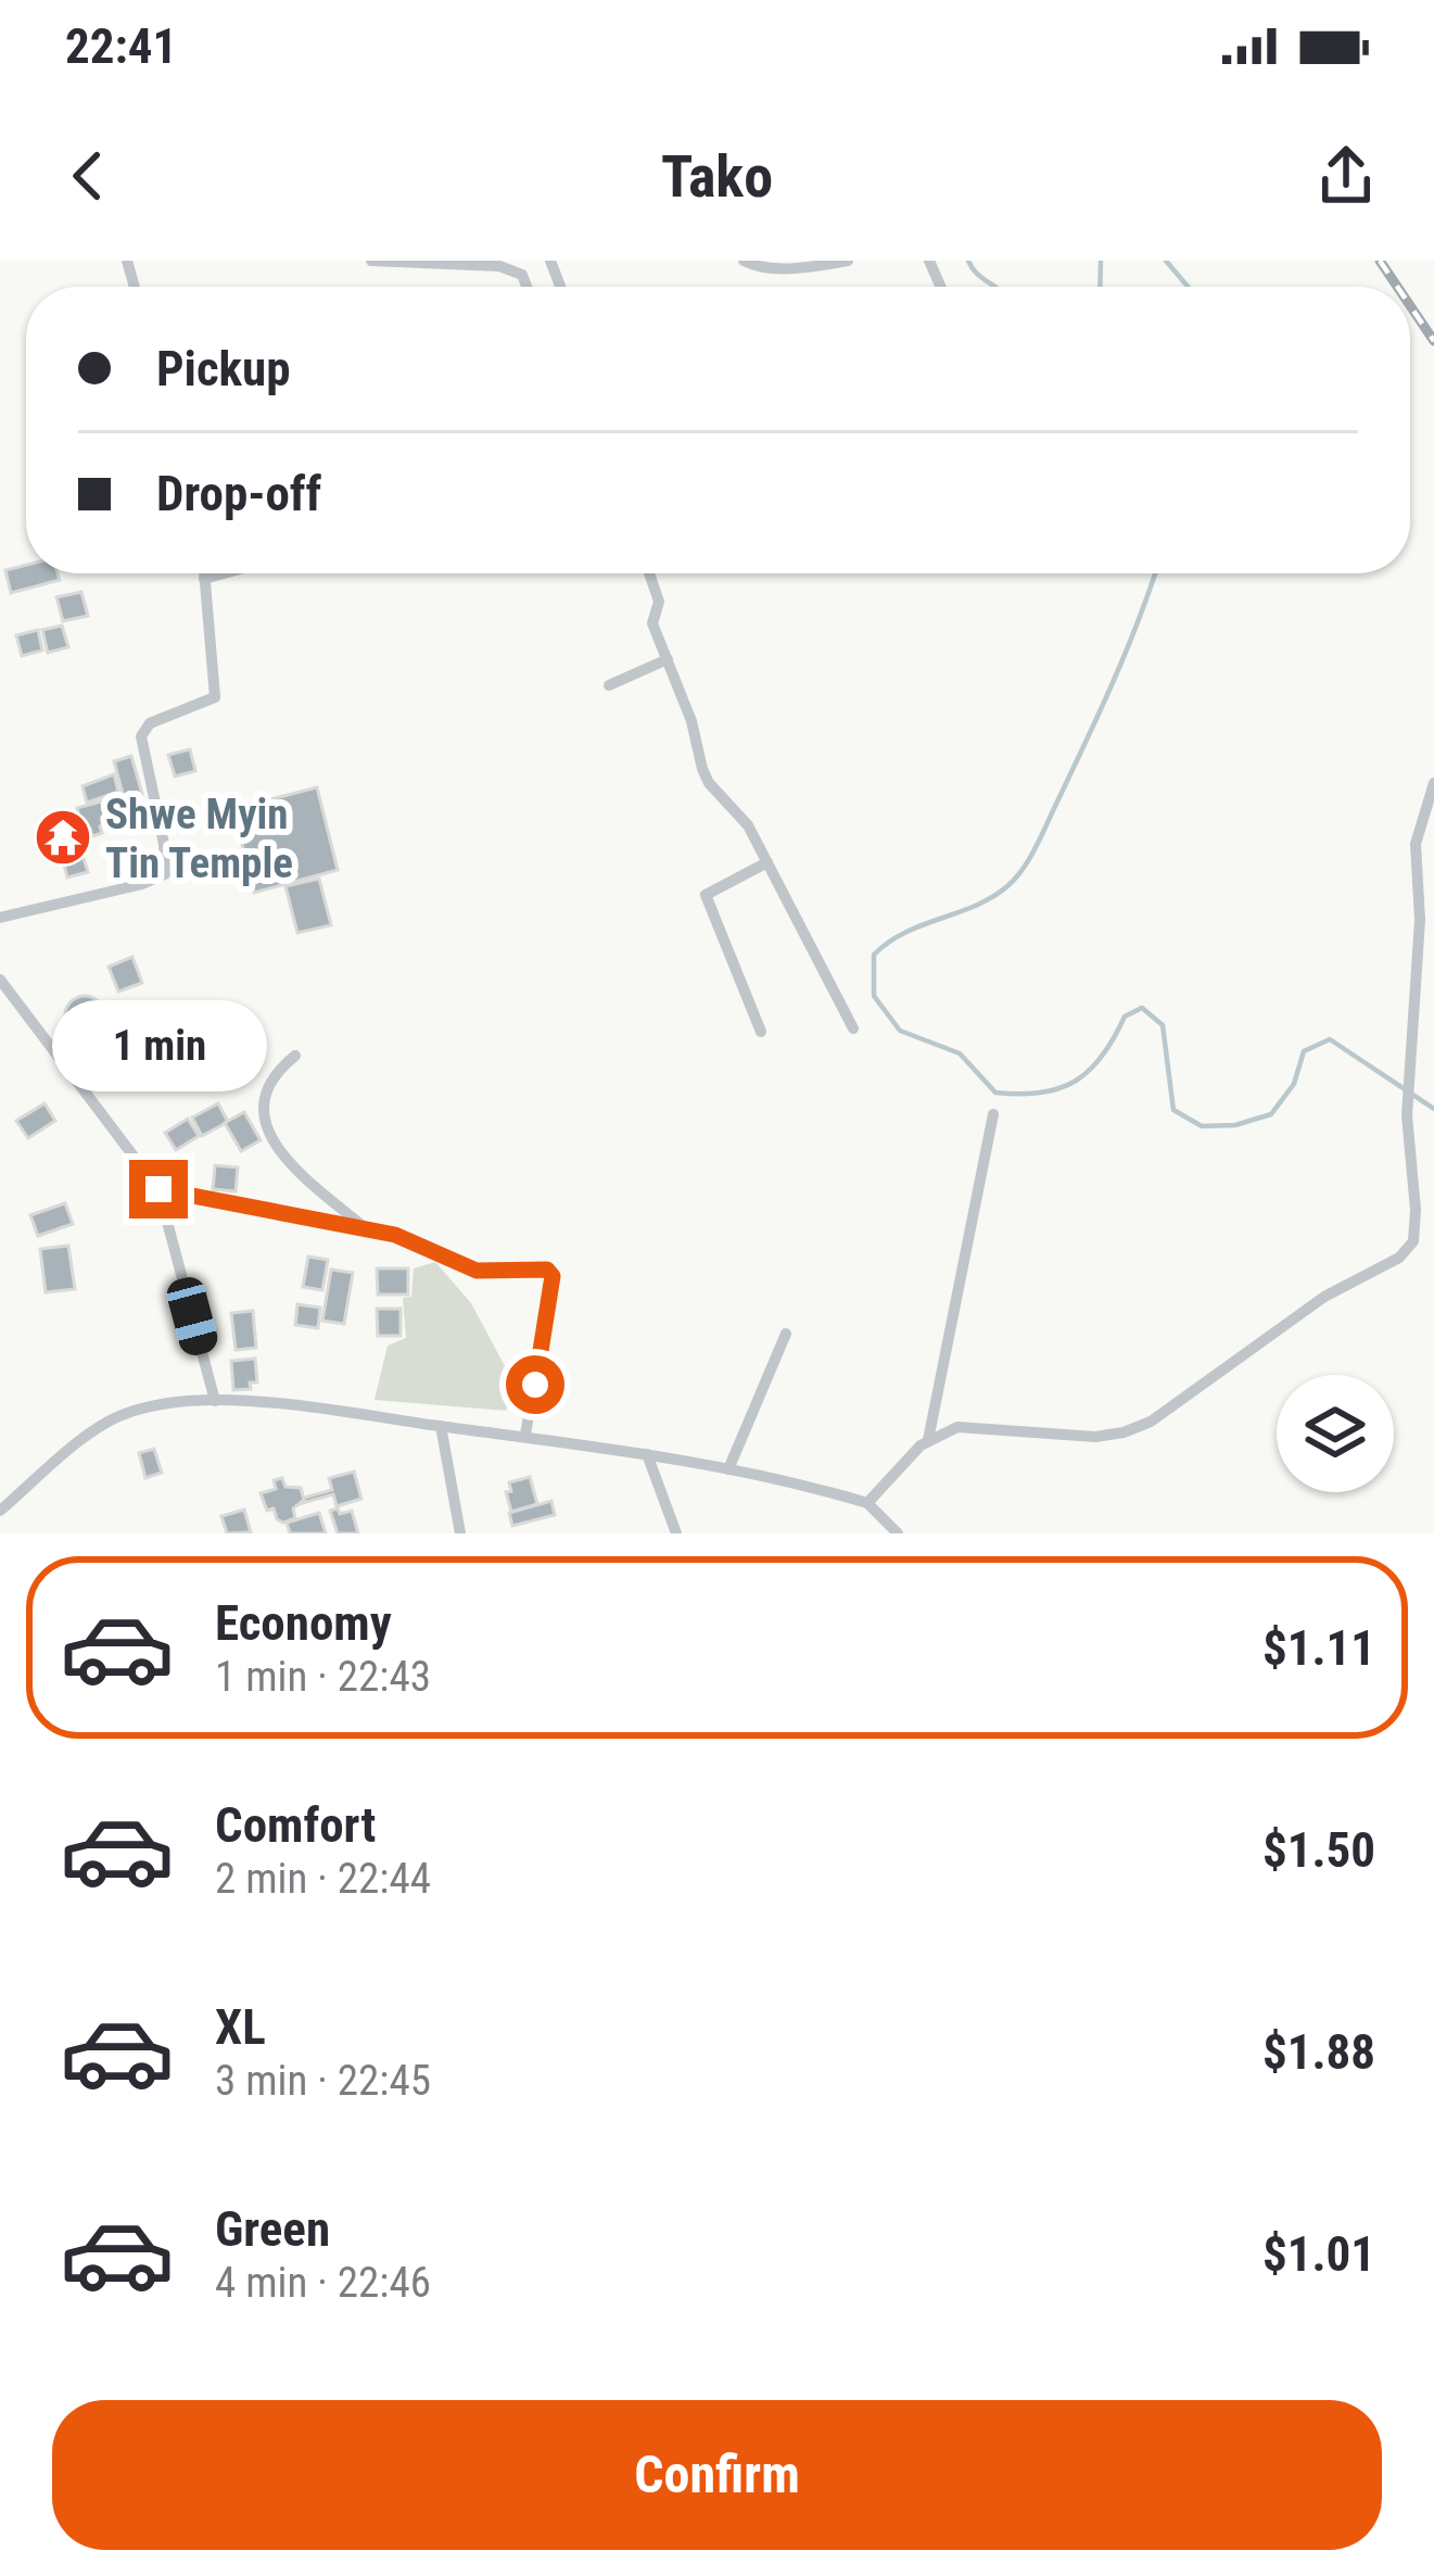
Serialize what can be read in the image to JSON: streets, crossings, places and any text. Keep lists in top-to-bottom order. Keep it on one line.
{"places":{"temple":["Shwe Myin Tin Temple"]},"page":{"status":"22:41","header":"Tako","banner":["Pickup","Drop-off"],"bubble":"1 min","list":[{"name":"Economy","note":"1 min · 22:43","value":"$1.11"},{"name":"Comfort","note":"2 min · 22:44","value":"$1.50"},{"name":"XL","note":"3 min · 22:45","value":"$1.88"},{"name":"Green","note":"4 min · 22:46","value":"$1.01"}],"buttons":"Confirm"}}
